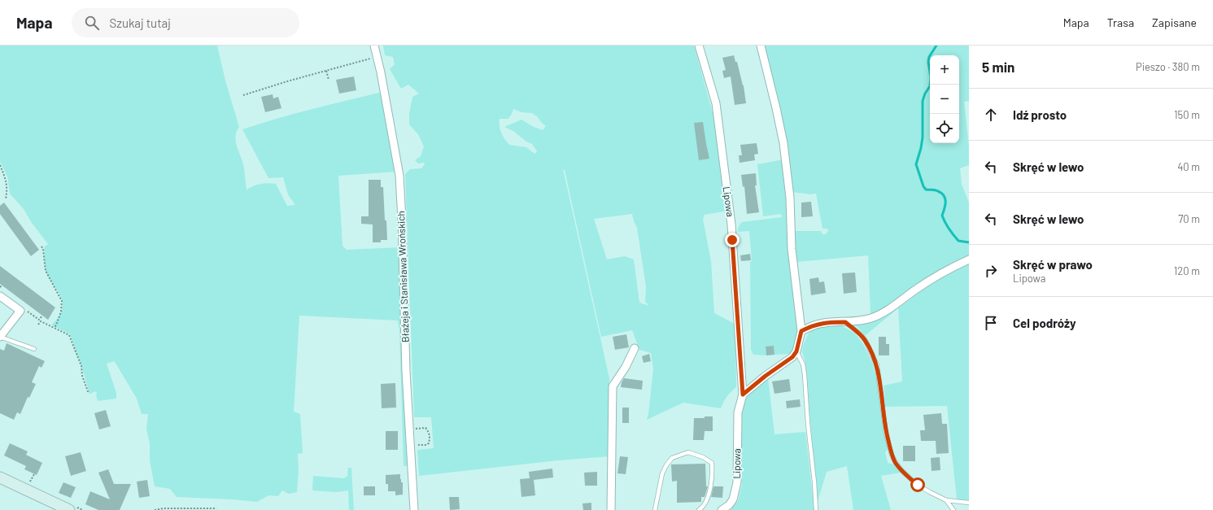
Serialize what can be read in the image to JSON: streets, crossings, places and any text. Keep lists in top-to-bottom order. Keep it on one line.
{"streets":{"street":["Lipowa","Błażeja i Stanisława Wrońskich"]},"page":{"header":"Mapa","search":"Szukaj tutaj","nav":["Mapa","Trasa","Zapisane"],"heading":["5 min","Pieszo · 380 m"],"map_buttons":["+","−"],"list":[["Idź prosto","150 m"],["Skręć w lewo","40 m"],["Skręć w lewo","70 m"],["Skręć w prawo","Lipowa","120 m"],"Cel podróży"]}}
